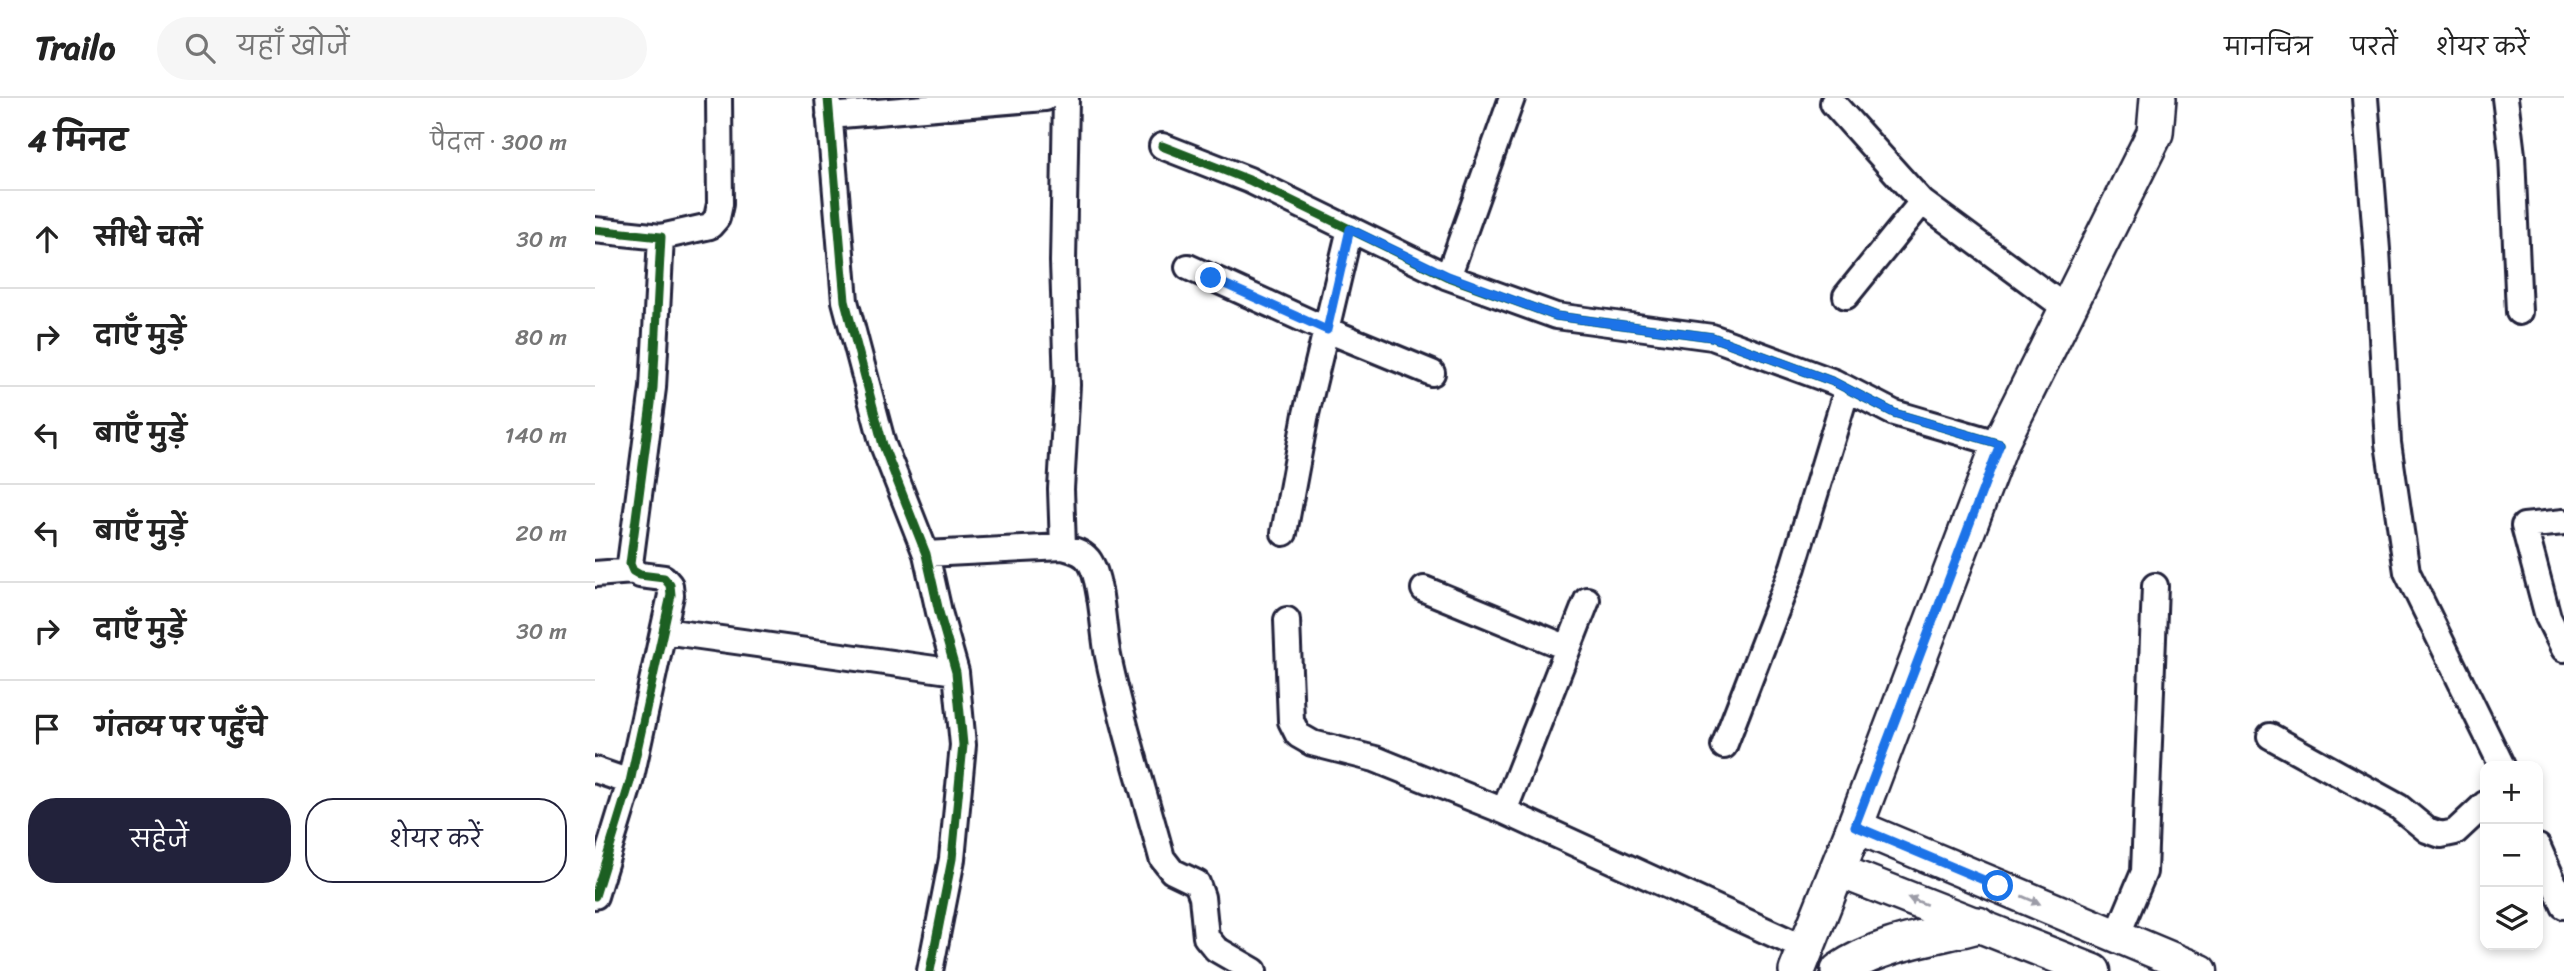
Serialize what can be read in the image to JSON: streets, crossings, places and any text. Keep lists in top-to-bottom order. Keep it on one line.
{"page":{"header":"Trailo","search":"यहाँ खोजें","nav":["मानचित्र","परतें","शेयर करें"],"heading":["4 मिनट","पैदल · 300 m"],"list":[["सीधे चलें","30 m"],["दाएँ मुड़ें","80 m"],["बाएँ मुड़ें","140 m"],["बाएँ मुड़ें","20 m"],["दाएँ मुड़ें","30 m"],"गंतव्य पर पहुँचे"],"map_buttons":["+","−"],"buttons":["सहेजें","शेयर करें"]}}
